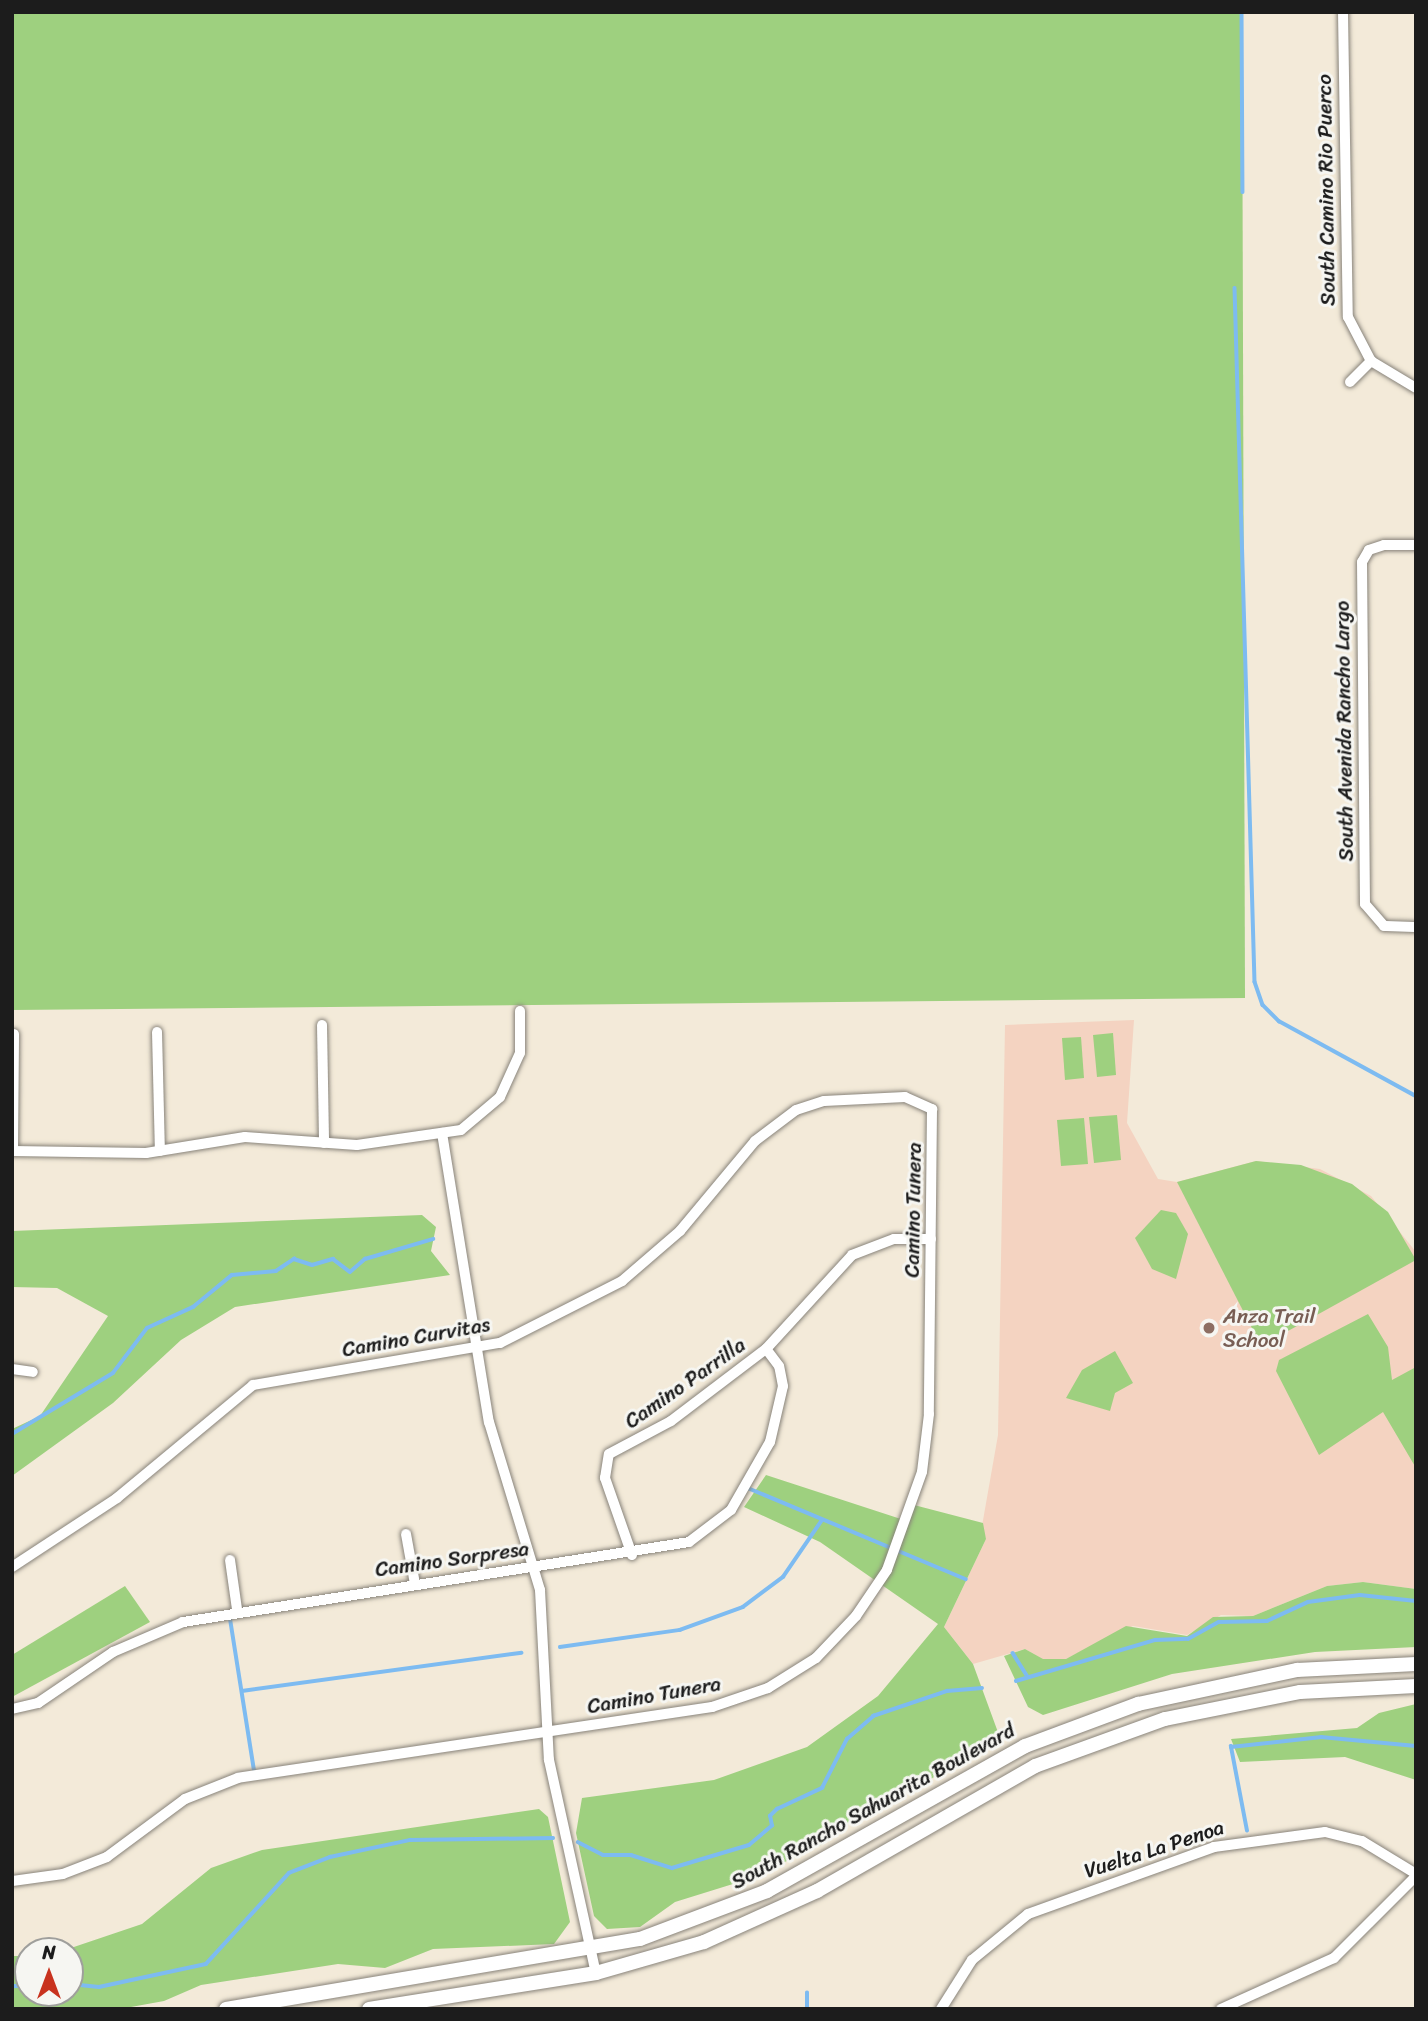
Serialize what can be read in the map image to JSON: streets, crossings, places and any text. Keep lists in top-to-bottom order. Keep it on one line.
{"streets":{"street":["South Camino Rio Puerco","South Avenida Rancho Largo","Camino Tunera","Camino Curvitas","Camino Parrilla","Camino Sorpresa","South Rancho Sahuarita Boulevard","Vuelta La Penoa"]},"crossings":[["Camino Tunera","Camino Curvitas"],["Camino Tunera","Camino Parrilla"],["Camino Parrilla","Camino Sorpresa"]],"places":["Anza Trail School"],"north":"top"}
